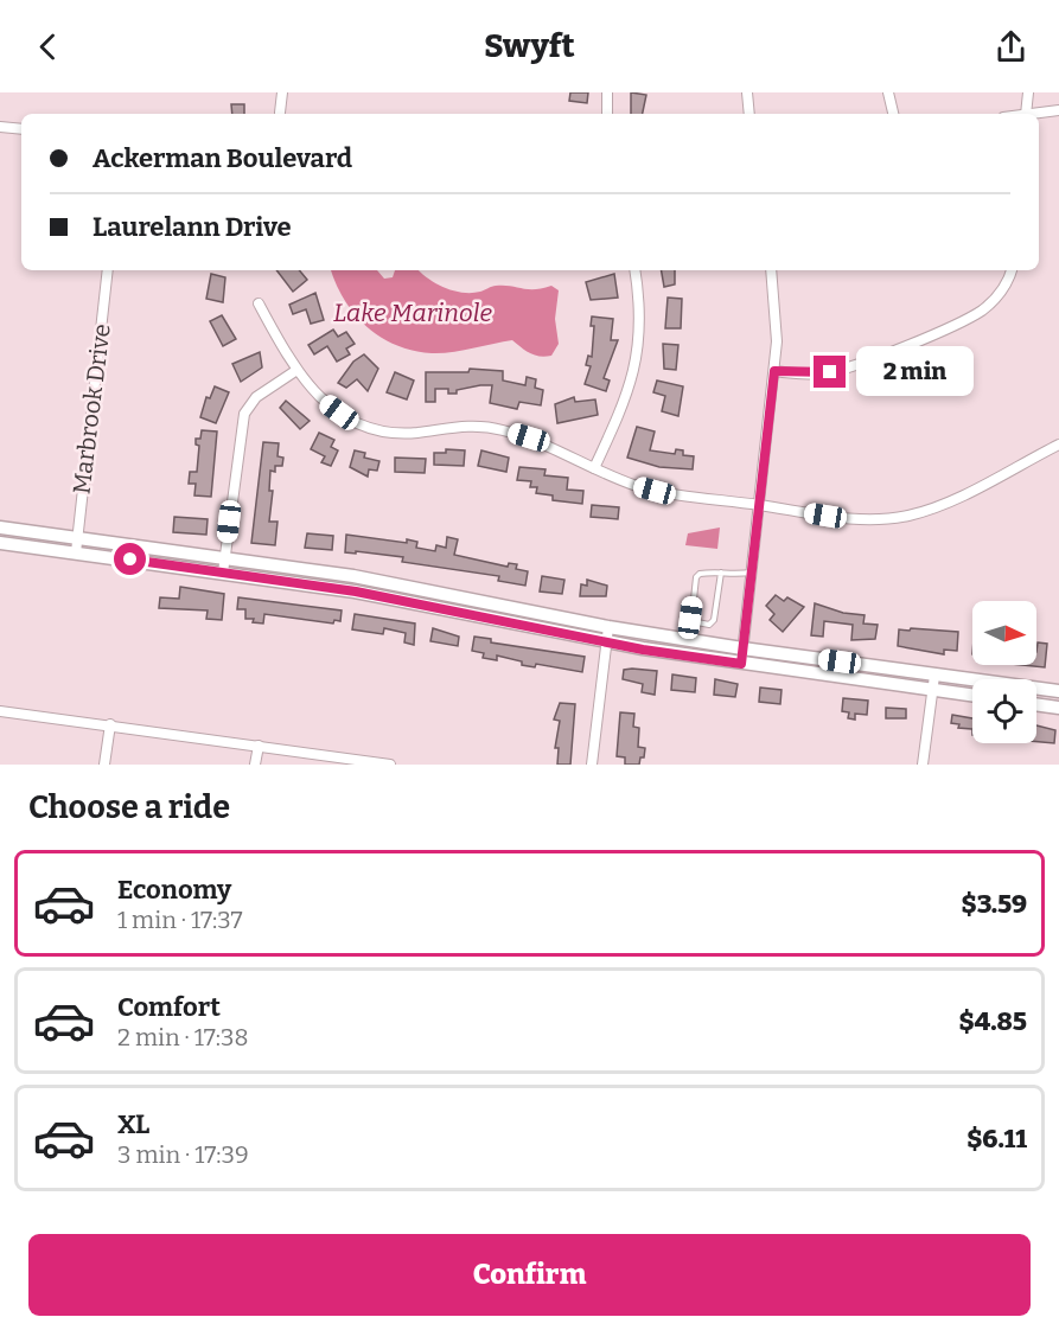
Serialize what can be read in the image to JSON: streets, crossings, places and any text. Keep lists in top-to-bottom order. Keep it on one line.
{"streets":{"street":["Marbrook Drive"]},"water":["Lake Marinole"],"north":"right","page":{"header":"Swyft","banner":["Ackerman Boulevard","Laurelann Drive"],"bubble":"2 min","heading":"Choose a ride","list":[{"name":"Economy","note":"1 min · 17:37","value":"$3.59"},{"name":"Comfort","note":"2 min · 17:38","value":"$4.85"},{"name":"XL","note":"3 min · 17:39","value":"$6.11"}],"buttons":"Confirm"}}
